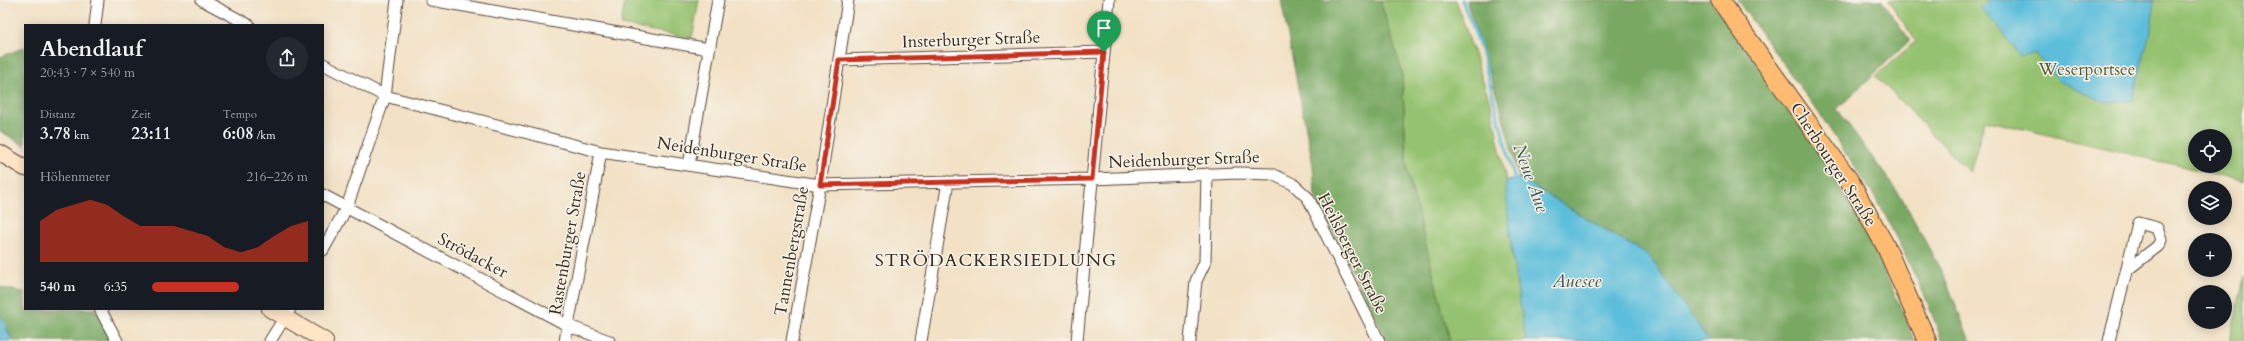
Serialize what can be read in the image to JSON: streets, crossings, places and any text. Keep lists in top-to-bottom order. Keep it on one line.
{"streets":{"main road":["Cherbourger Straße"],"street":["Insterburger Straße","Neidenburger Straße","Rastenburger Straße","Tannenbergstraße","Heilsberger Straße","Strödacker"]},"crossings":[["Insterburger Straße","Tannenbergstraße"],["Neidenburger Straße","Rastenburger Straße"],["Neidenburger Straße","Tannenbergstraße"],["Neidenburger Straße","Heilsberger Straße"],["Rastenburger Straße","Strödacker"]],"districts":["STRÖDACKERSIEDLUNG"],"water":["Neue Aue","Auesee"],"parks":["Weserportsee"],"page":{"heading":["Abendlauf","20:43 · 7 × 540 m"],"stats":[["Distanz","3.78 km"],["Zeit","23:11"],["Tempo","6:08 /km"]],"map_buttons":["+","−"],"chart":["Höhenmeter","216–226 m"],"list":[{"name":"540 m","note":"6:35"}]}}
